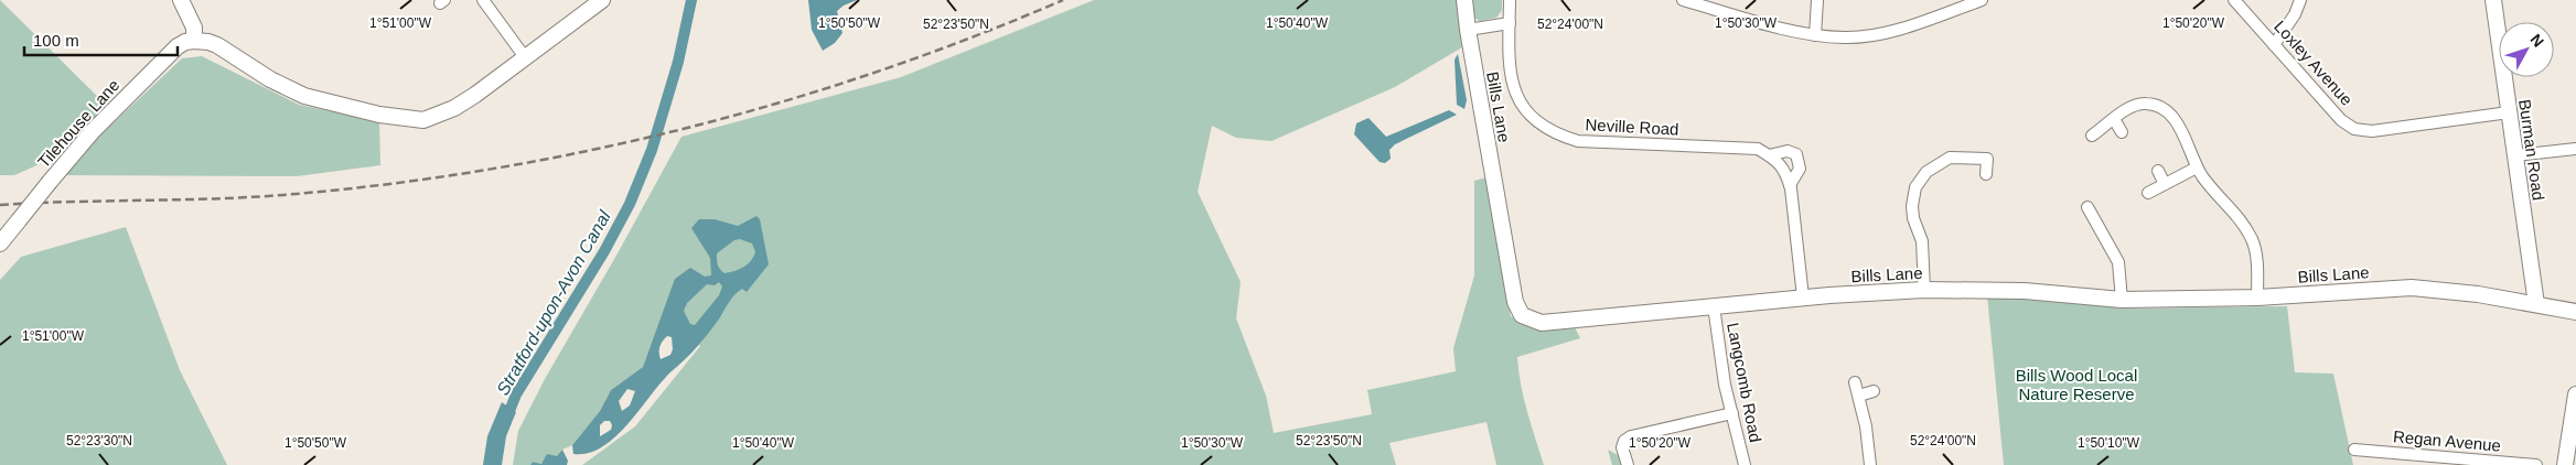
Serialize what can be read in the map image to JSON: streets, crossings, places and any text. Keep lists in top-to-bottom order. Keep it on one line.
{"streets":{"street":["Loxley Avenue","Bills Lane","Tilehouse Lane","Neville Road","Burman Road","Langcomb Road","Regan Avenue"]},"crossings":[["Loxley Avenue","Burman Road"],["Bills Lane","Neville Road"],["Bills Lane","Burman Road"],["Bills Lane","Langcomb Road"]],"water":["Stratford-upon-Avon Canal"],"parks":["Bills Wood Local Nature Reserve"],"scale_bar":"100 m","north":"top right","coordinates":["1°51'00\"W","1°50'50\"W","1°50'40\"W","1°50'30\"W","1°50'20\"W","52°23'50\"N","52°24'00\"N","52°23'30\"N","1°50'10\"W"]}
